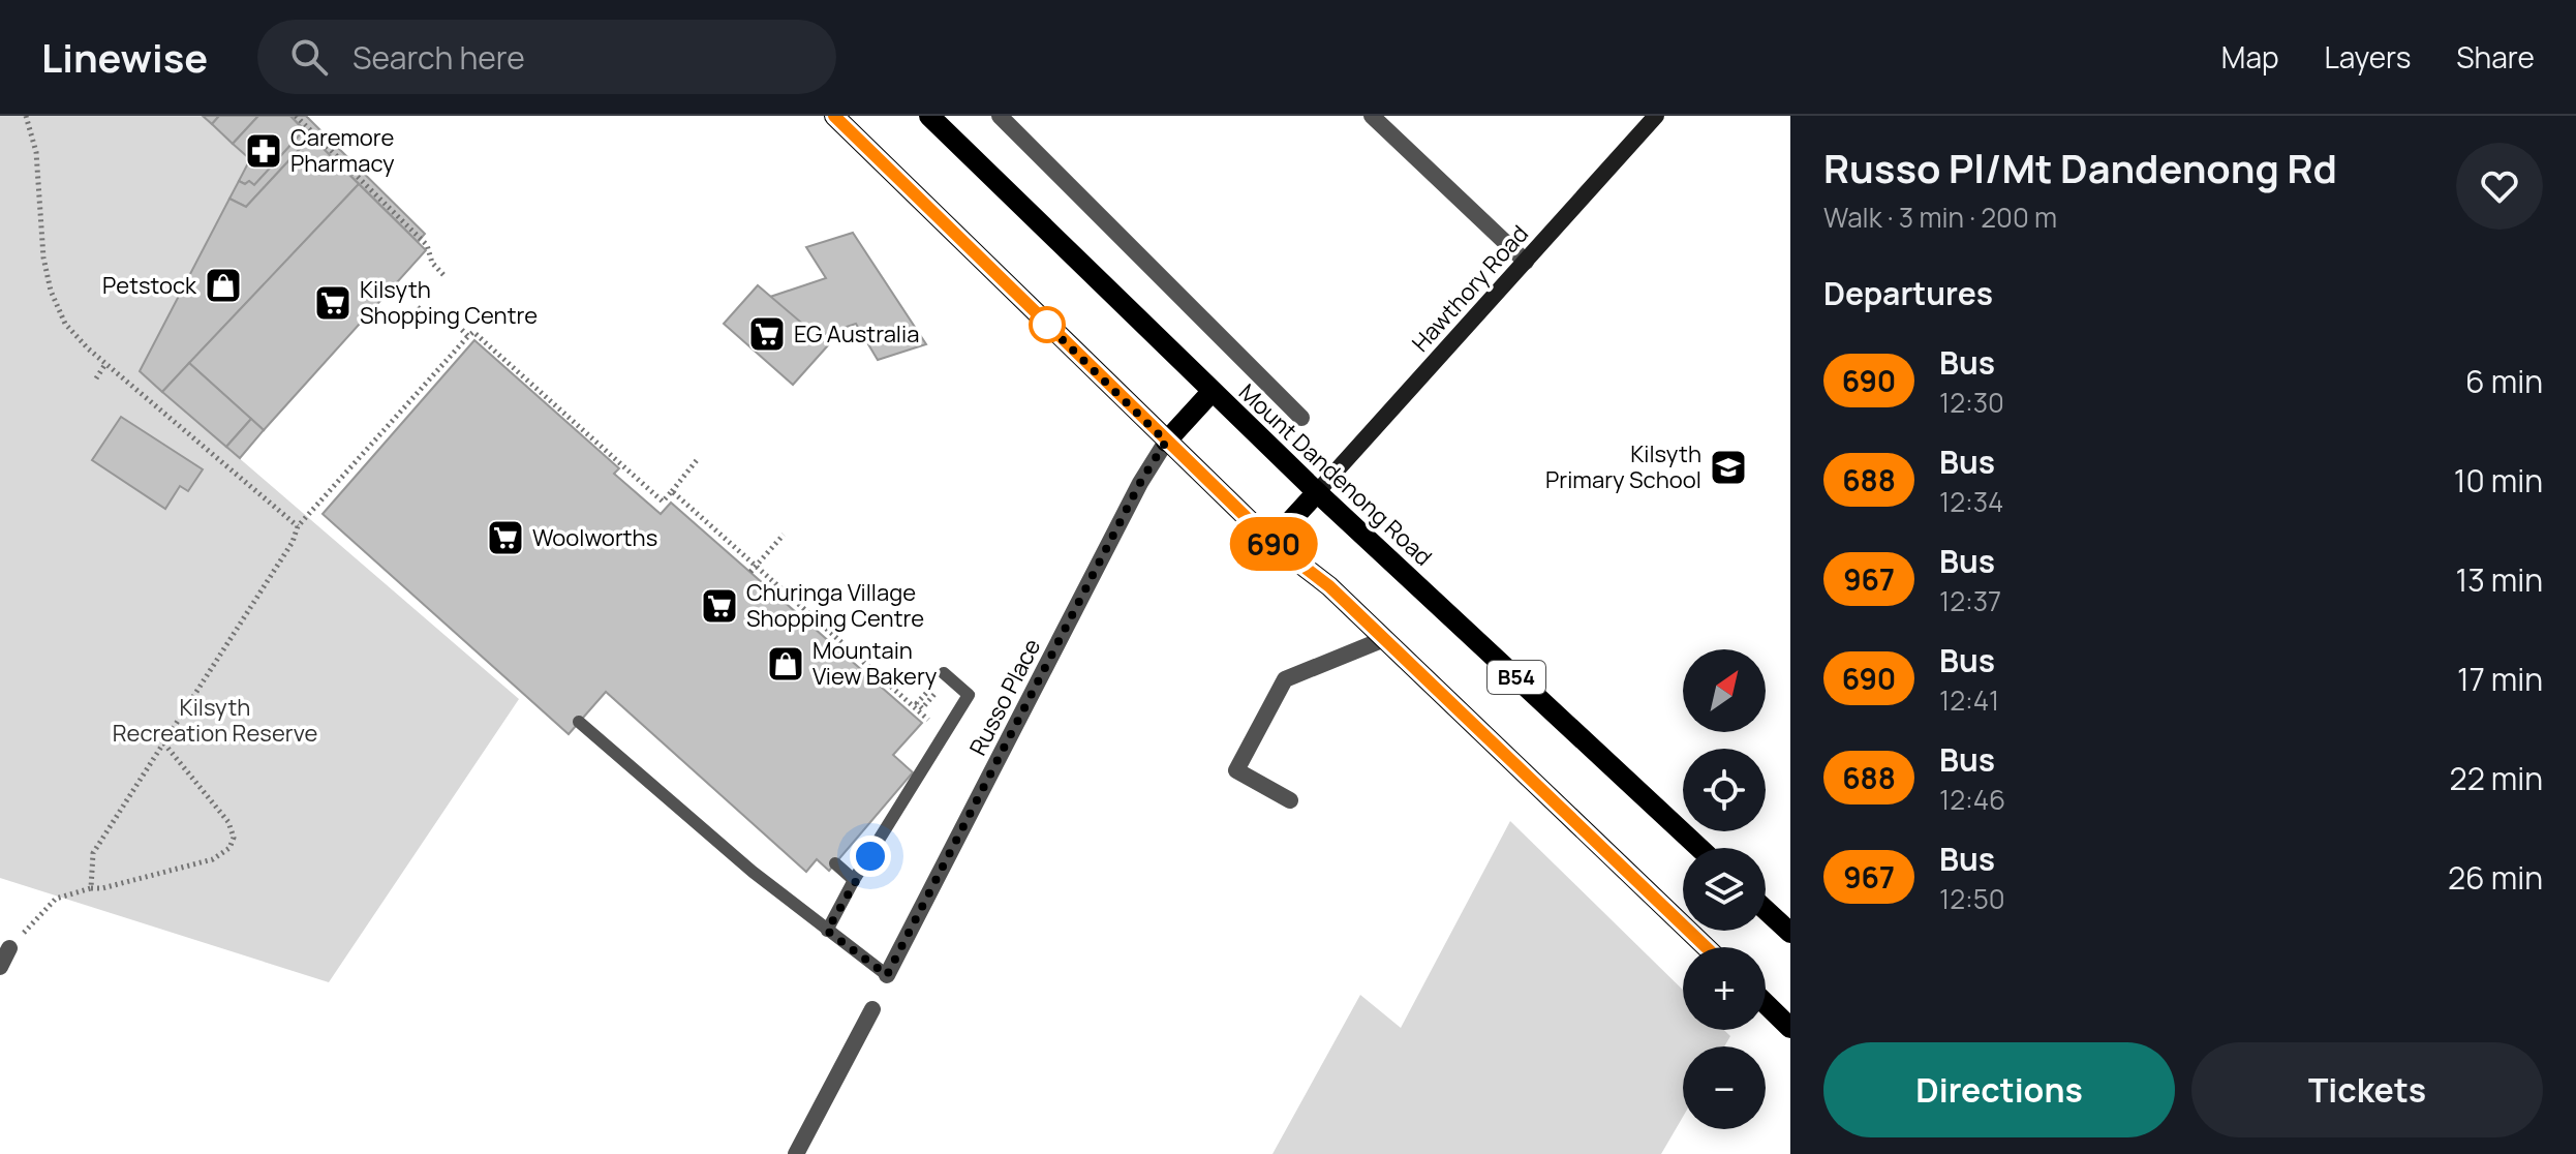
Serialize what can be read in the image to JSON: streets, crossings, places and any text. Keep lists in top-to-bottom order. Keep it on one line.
{"streets":{"main road":["Hawthory Road","Mount Dandenong Road","B54"],"street":["Russo Place"]},"crossings":[["Hawthory Road","Mount Dandenong Road"],["B54","Russo Place"]],"parks":["Kilsyth Recreation Reserve"],"places":{"pharmacy":["Caremore Pharmacy"],"shop":["Petstock","Mountain View Bakery"],"supermarket":["Kilsyth Shopping Centre","EG Australia","Woolworths","Churinga Village Shopping Centre"],"school or university":["Kilsyth Primary School"]},"lines":["bus line 690"],"north":"top right","page":{"header":"Linewise","search":"Search here","nav":["Map","Layers","Share"],"on_map":"690","heading":[["Russo Pl/Mt Dandenong Rd","Walk · 3 min · 200 m"],"Departures"],"list":[{"mark":"690","name":"Bus","note":"12:30","value":"6 min"},{"mark":"688","name":"Bus","note":"12:34","value":"10 min"},{"mark":"967","name":"Bus","note":"12:37","value":"13 min"},{"mark":"690","name":"Bus","note":"12:41","value":"17 min"},{"mark":"688","name":"Bus","note":"12:46","value":"22 min"},{"mark":"967","name":"Bus","note":"12:50","value":"26 min"}],"map_buttons":["+","−"],"buttons":["Directions","Tickets"]}}
